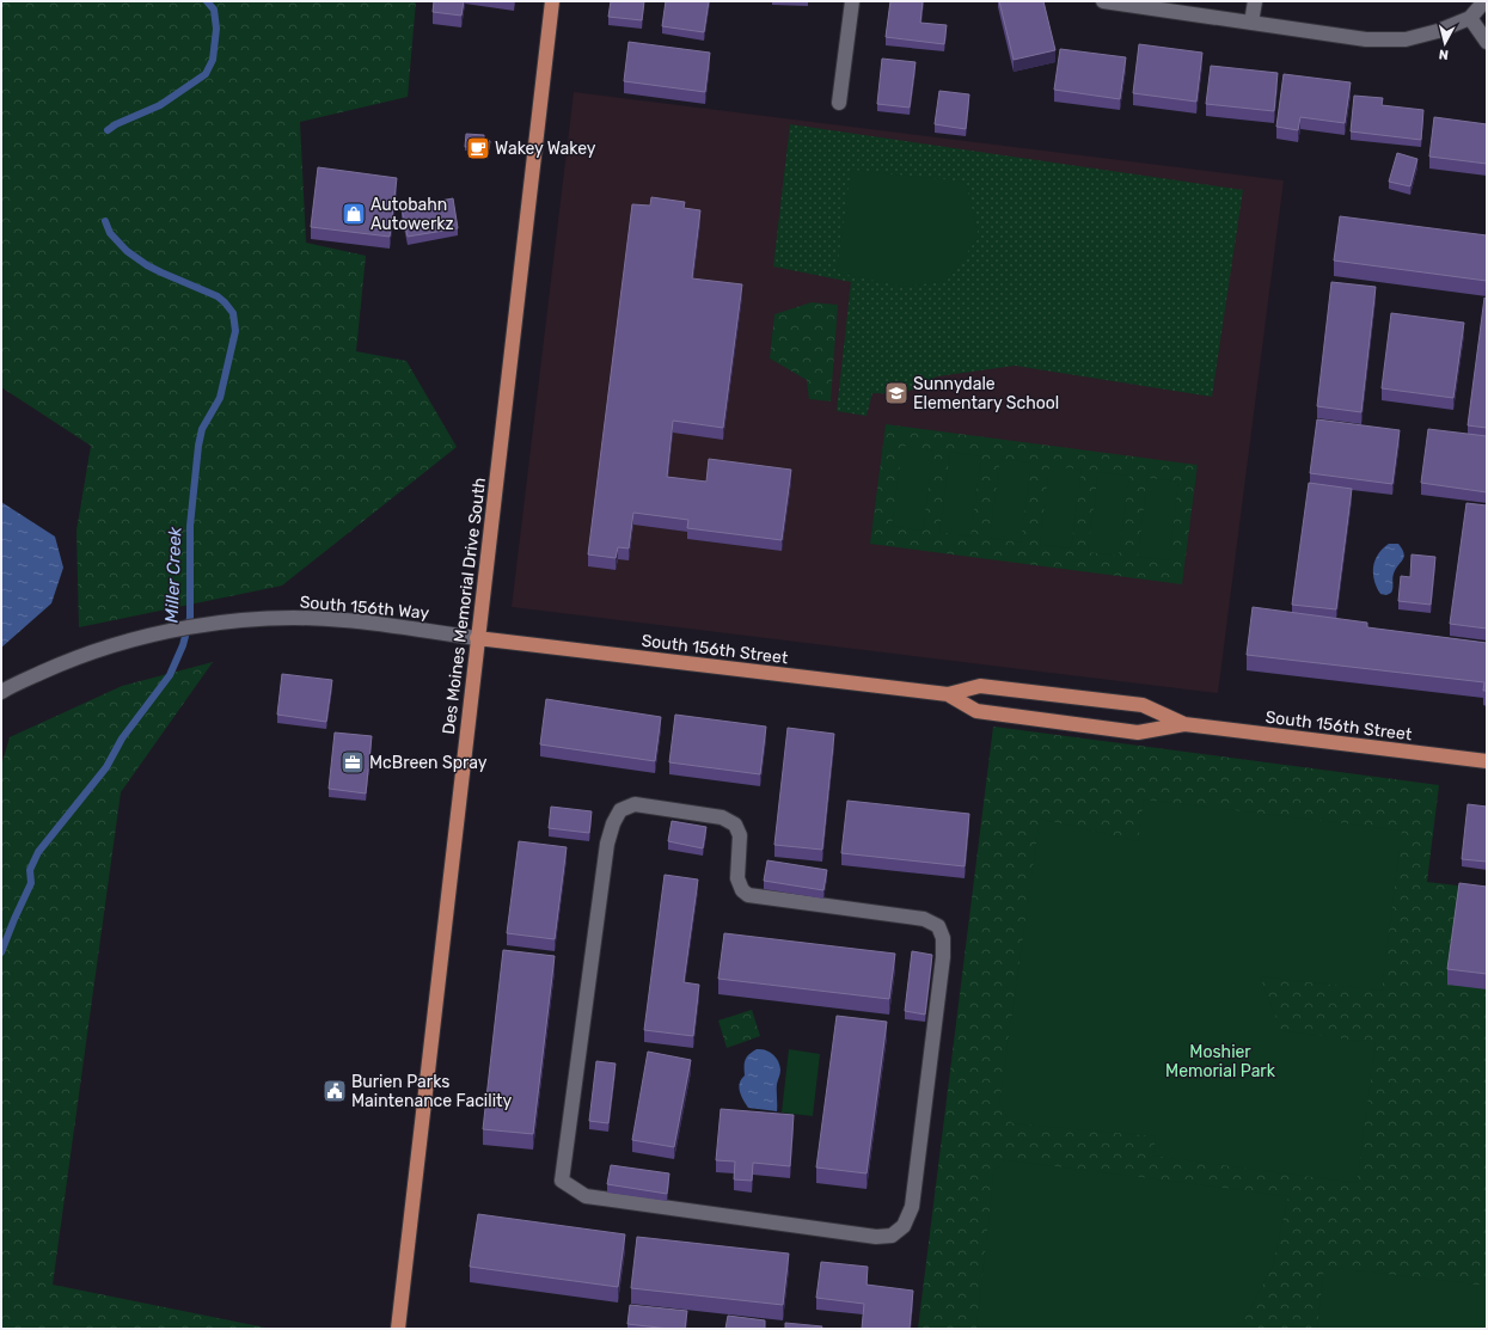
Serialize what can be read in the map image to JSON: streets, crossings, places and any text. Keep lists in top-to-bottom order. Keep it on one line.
{"streets":{"main road":["Des Moines Memorial Drive South","South 156th Street"],"street":["South 156th Way"]},"crossings":[["Des Moines Memorial Drive South","South 156th Way"],["Des Moines Memorial Drive South","South 156th Street"],["South 156th Way","South 156th Street"]],"water":["Miller Creek"],"parks":["Moshier Memorial Park"],"places":{"cafe":["Wakey Wakey"],"shop":["Autobahn Autowerkz"],"school or university":["Sunnydale Elementary School"],"office":["McBreen Spray"],"public building":["Burien Parks Maintenance Facility"]},"north":"bottom"}
